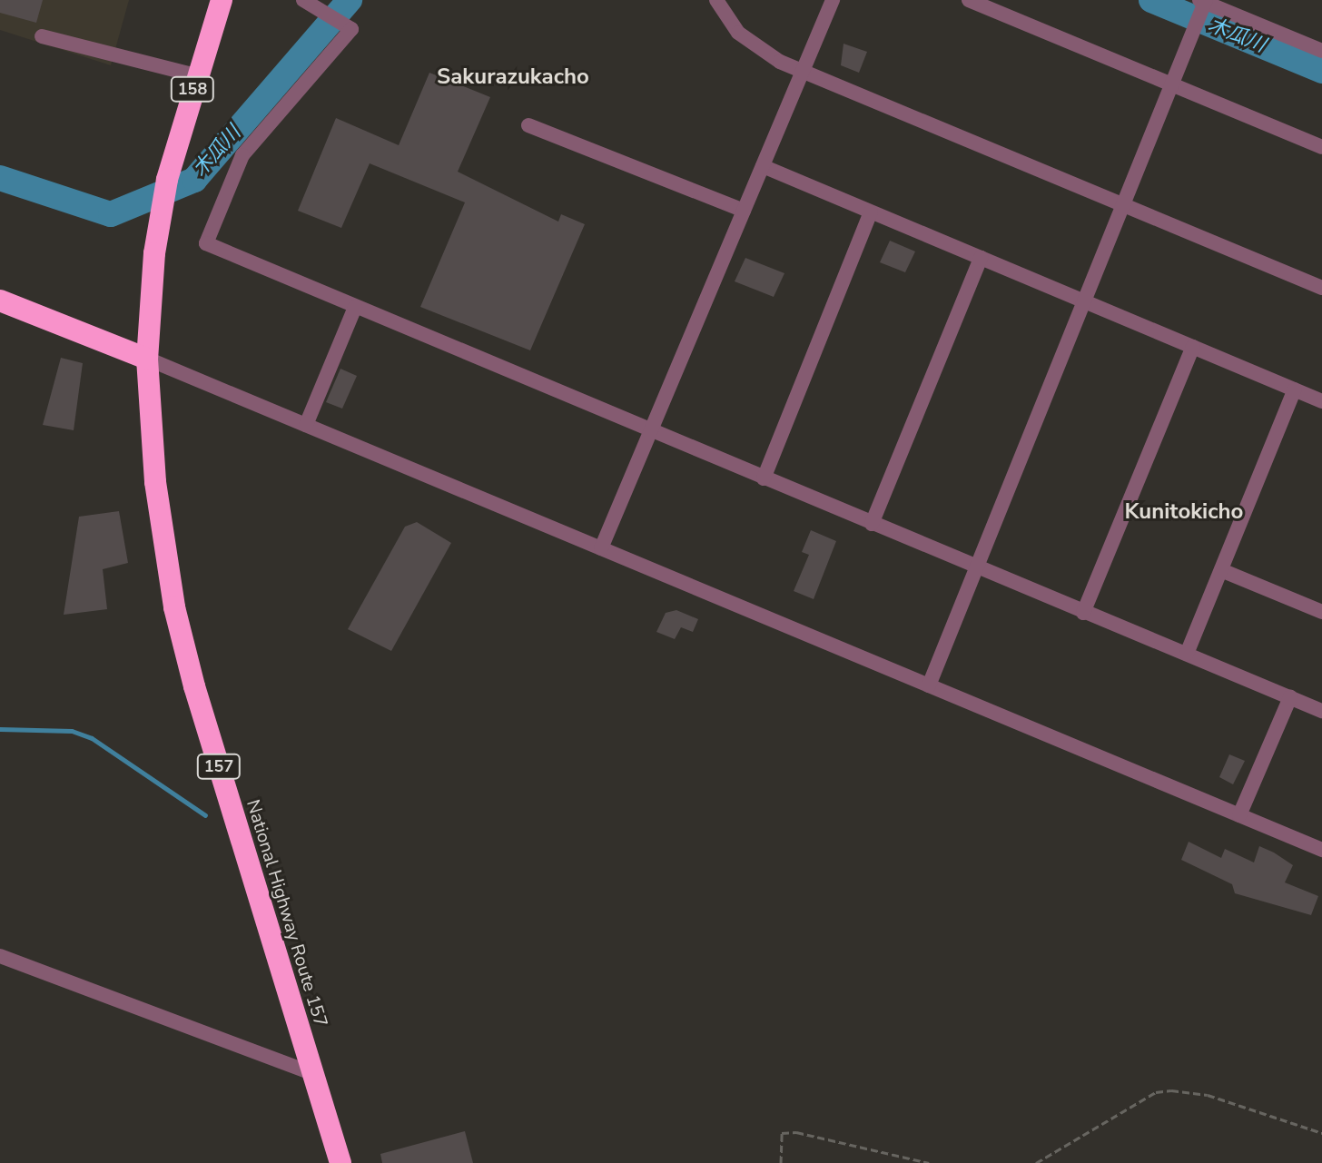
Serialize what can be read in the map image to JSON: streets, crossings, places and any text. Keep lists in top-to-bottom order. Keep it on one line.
{"streets":{"highway":["158","157","National Highway Route 157"]},"crossings":[["158","National Highway Route 157"]],"districts":["Sakurazukacho","Kunitokicho"],"water":["木瓜川"]}
